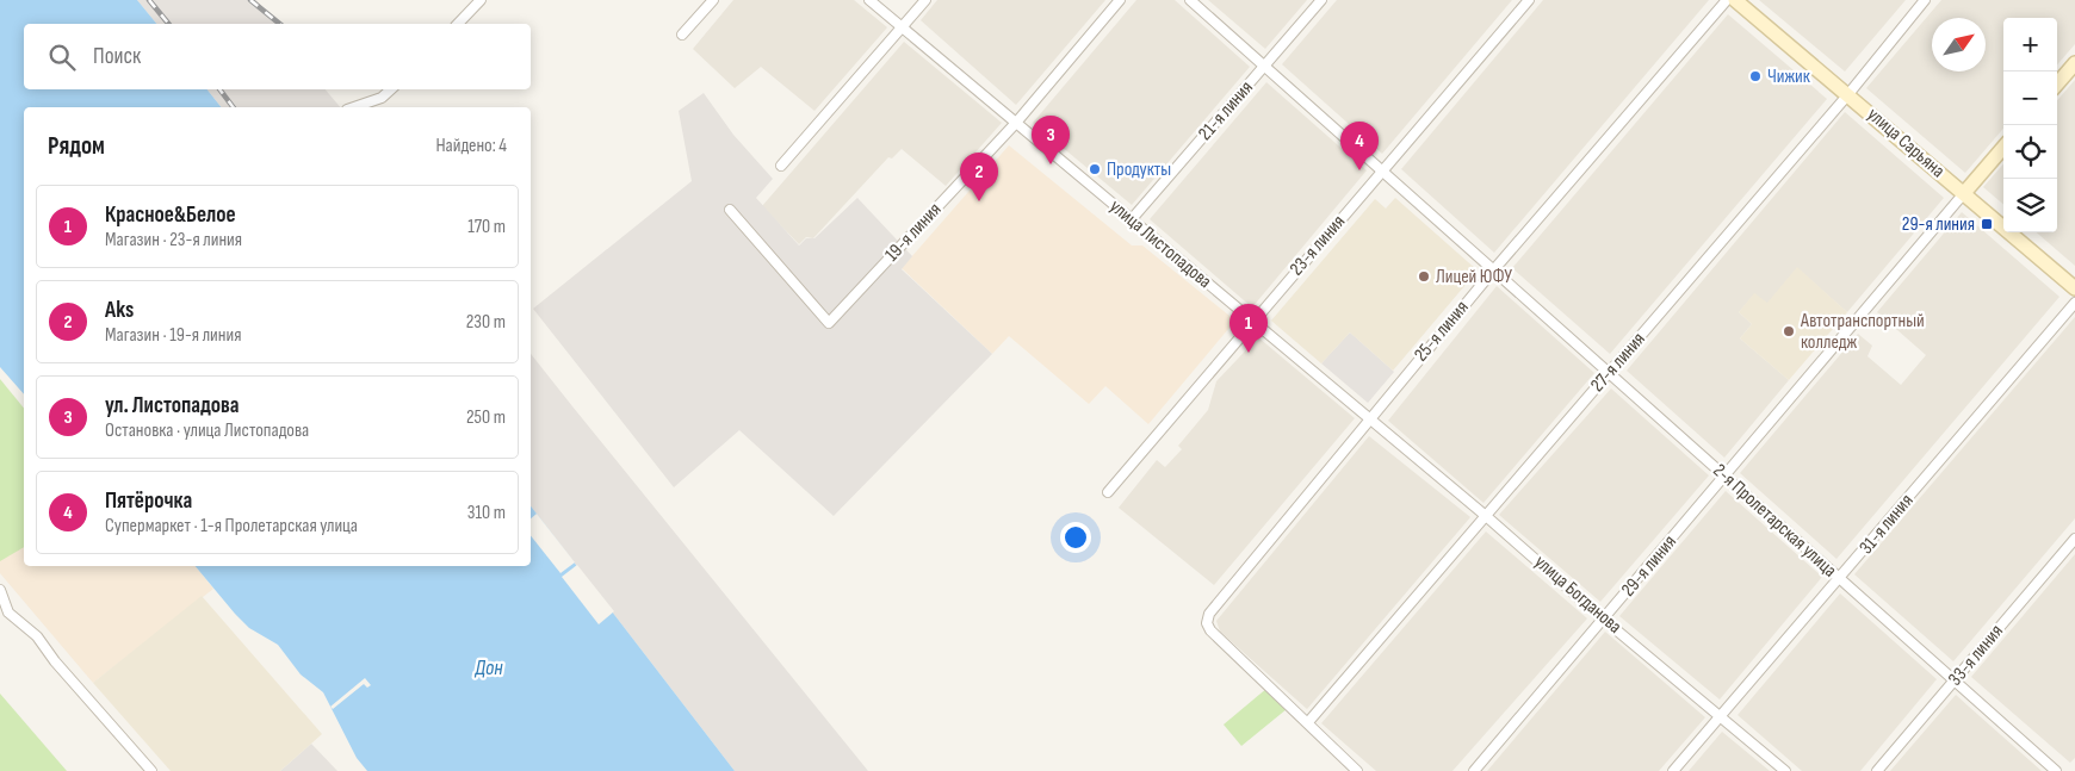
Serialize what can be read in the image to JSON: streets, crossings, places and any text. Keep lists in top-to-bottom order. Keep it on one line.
{"streets":{"main road":["улица Сарьяна","29-я линия"],"street":["21-я линия","19-я линия","улица Листопадова","23-я линия","25-я линия","27-я линия","2-я Пролетарская улица","31-я линия","улица Богданова","33-я линия"]},"crossings":[["21-я линия","улица Листопадова"],["21-я линия","2-я Пролетарская улица"],["улица Сарьяна","27-я линия"],["улица Сарьяна","29-я линия"],["19-я линия","улица Листопадова"],["улица Листопадова","23-я линия"],["улица Листопадова","25-я линия"],["улица Листопадова","улица Богданова"],["23-я линия","2-я Пролетарская улица"],["25-я линия","27-я линия"],["25-я линия","2-я Пролетарская улица"],["25-я линия","улица Богданова"],["27-я линия","2-я Пролетарская улица"],["27-я линия","улица Богданова"],["2-я Пролетарская улица","31-я линия"],["2-я Пролетарская улица","29-я линия"],["2-я Пролетарская улица","33-я линия"],["31-я линия","улица Богданова"],["29-я линия","улица Богданова"]],"water":["Дон"],"places":{"other":["Чижик","Продукты","Лицей ЮФУ","Автотранспортный колледж"],"transit":["29-я линия"]},"north":"top right","page":{"map_buttons":["+","−"],"search":"Поиск","heading":["Рядом","Найдено: 4"],"pins":["3","4","2","1"],"list":[{"mark":"1","name":"Красное&Белое","note":"Магазин · 23-я линия","value":"170 m"},{"mark":"2","name":"Aks","note":"Магазин · 19-я линия","value":"230 m"},{"mark":"3","name":"ул. Листопадова","note":"Остановка · улица Листопадова","value":"250 m"},{"mark":"4","name":"Пятёрочка","note":"Супермаркет · 1-я Пролетарская улица","value":"310 m"}]}}
